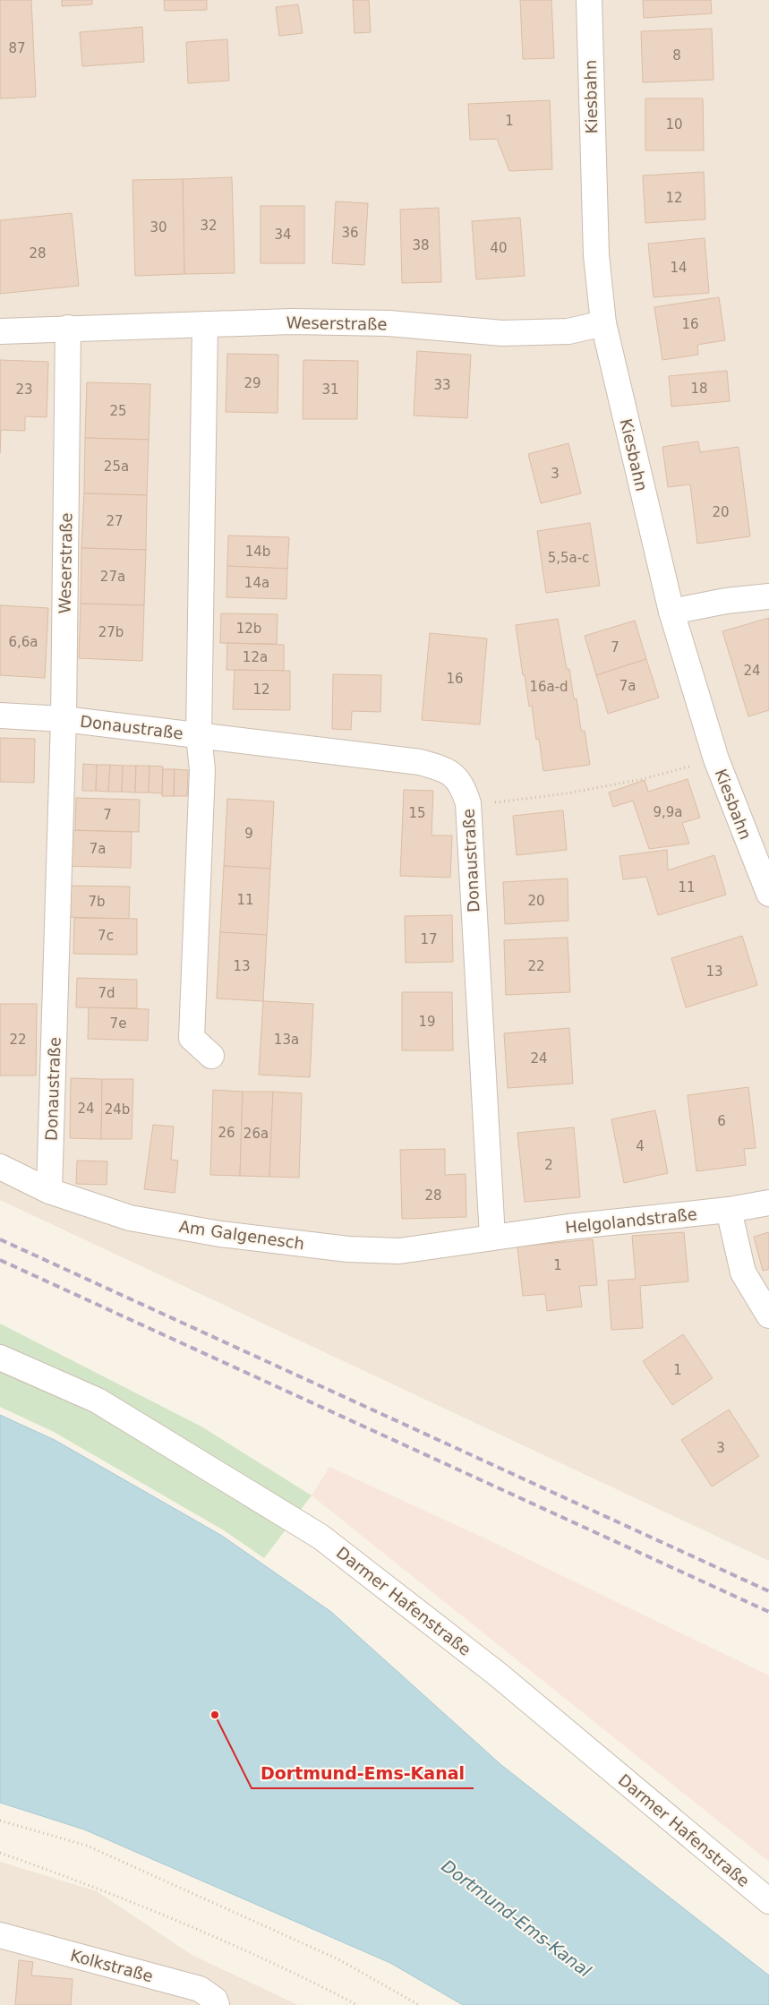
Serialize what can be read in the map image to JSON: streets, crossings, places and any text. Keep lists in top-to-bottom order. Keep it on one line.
{"streets":{"street":["Kiesbahn","Weserstraße","Donaustraße","Helgolandstraße","Am Galgenesch","Darmer Hafenstraße","Kolkstraße"]},"crossings":[["Kiesbahn","Weserstraße"],["Weserstraße","Donaustraße"],["Donaustraße","Helgolandstraße"],["Donaustraße","Am Galgenesch"],["Helgolandstraße","Am Galgenesch"]],"water":["Dortmund-Ems-Kanal"],"places":["Dortmund-Ems-Kanal"],"house_numbers":["87","8","1","10","12","32","30","36","34","38","40","28","14","16","29","33","18","23","31","25","25a","3","20","27","14b","5,5a-c","27a","14a","12b","27b","6,6a","7","12a","24","16","7a","16a-d","12","9,9a","15","7","9","7a","11","11","20","7b","7c","17","13","22","13","7d","19","7e","22","13a","24","24","24b","6","26","26a","4","2","28","1","1","3"]}
